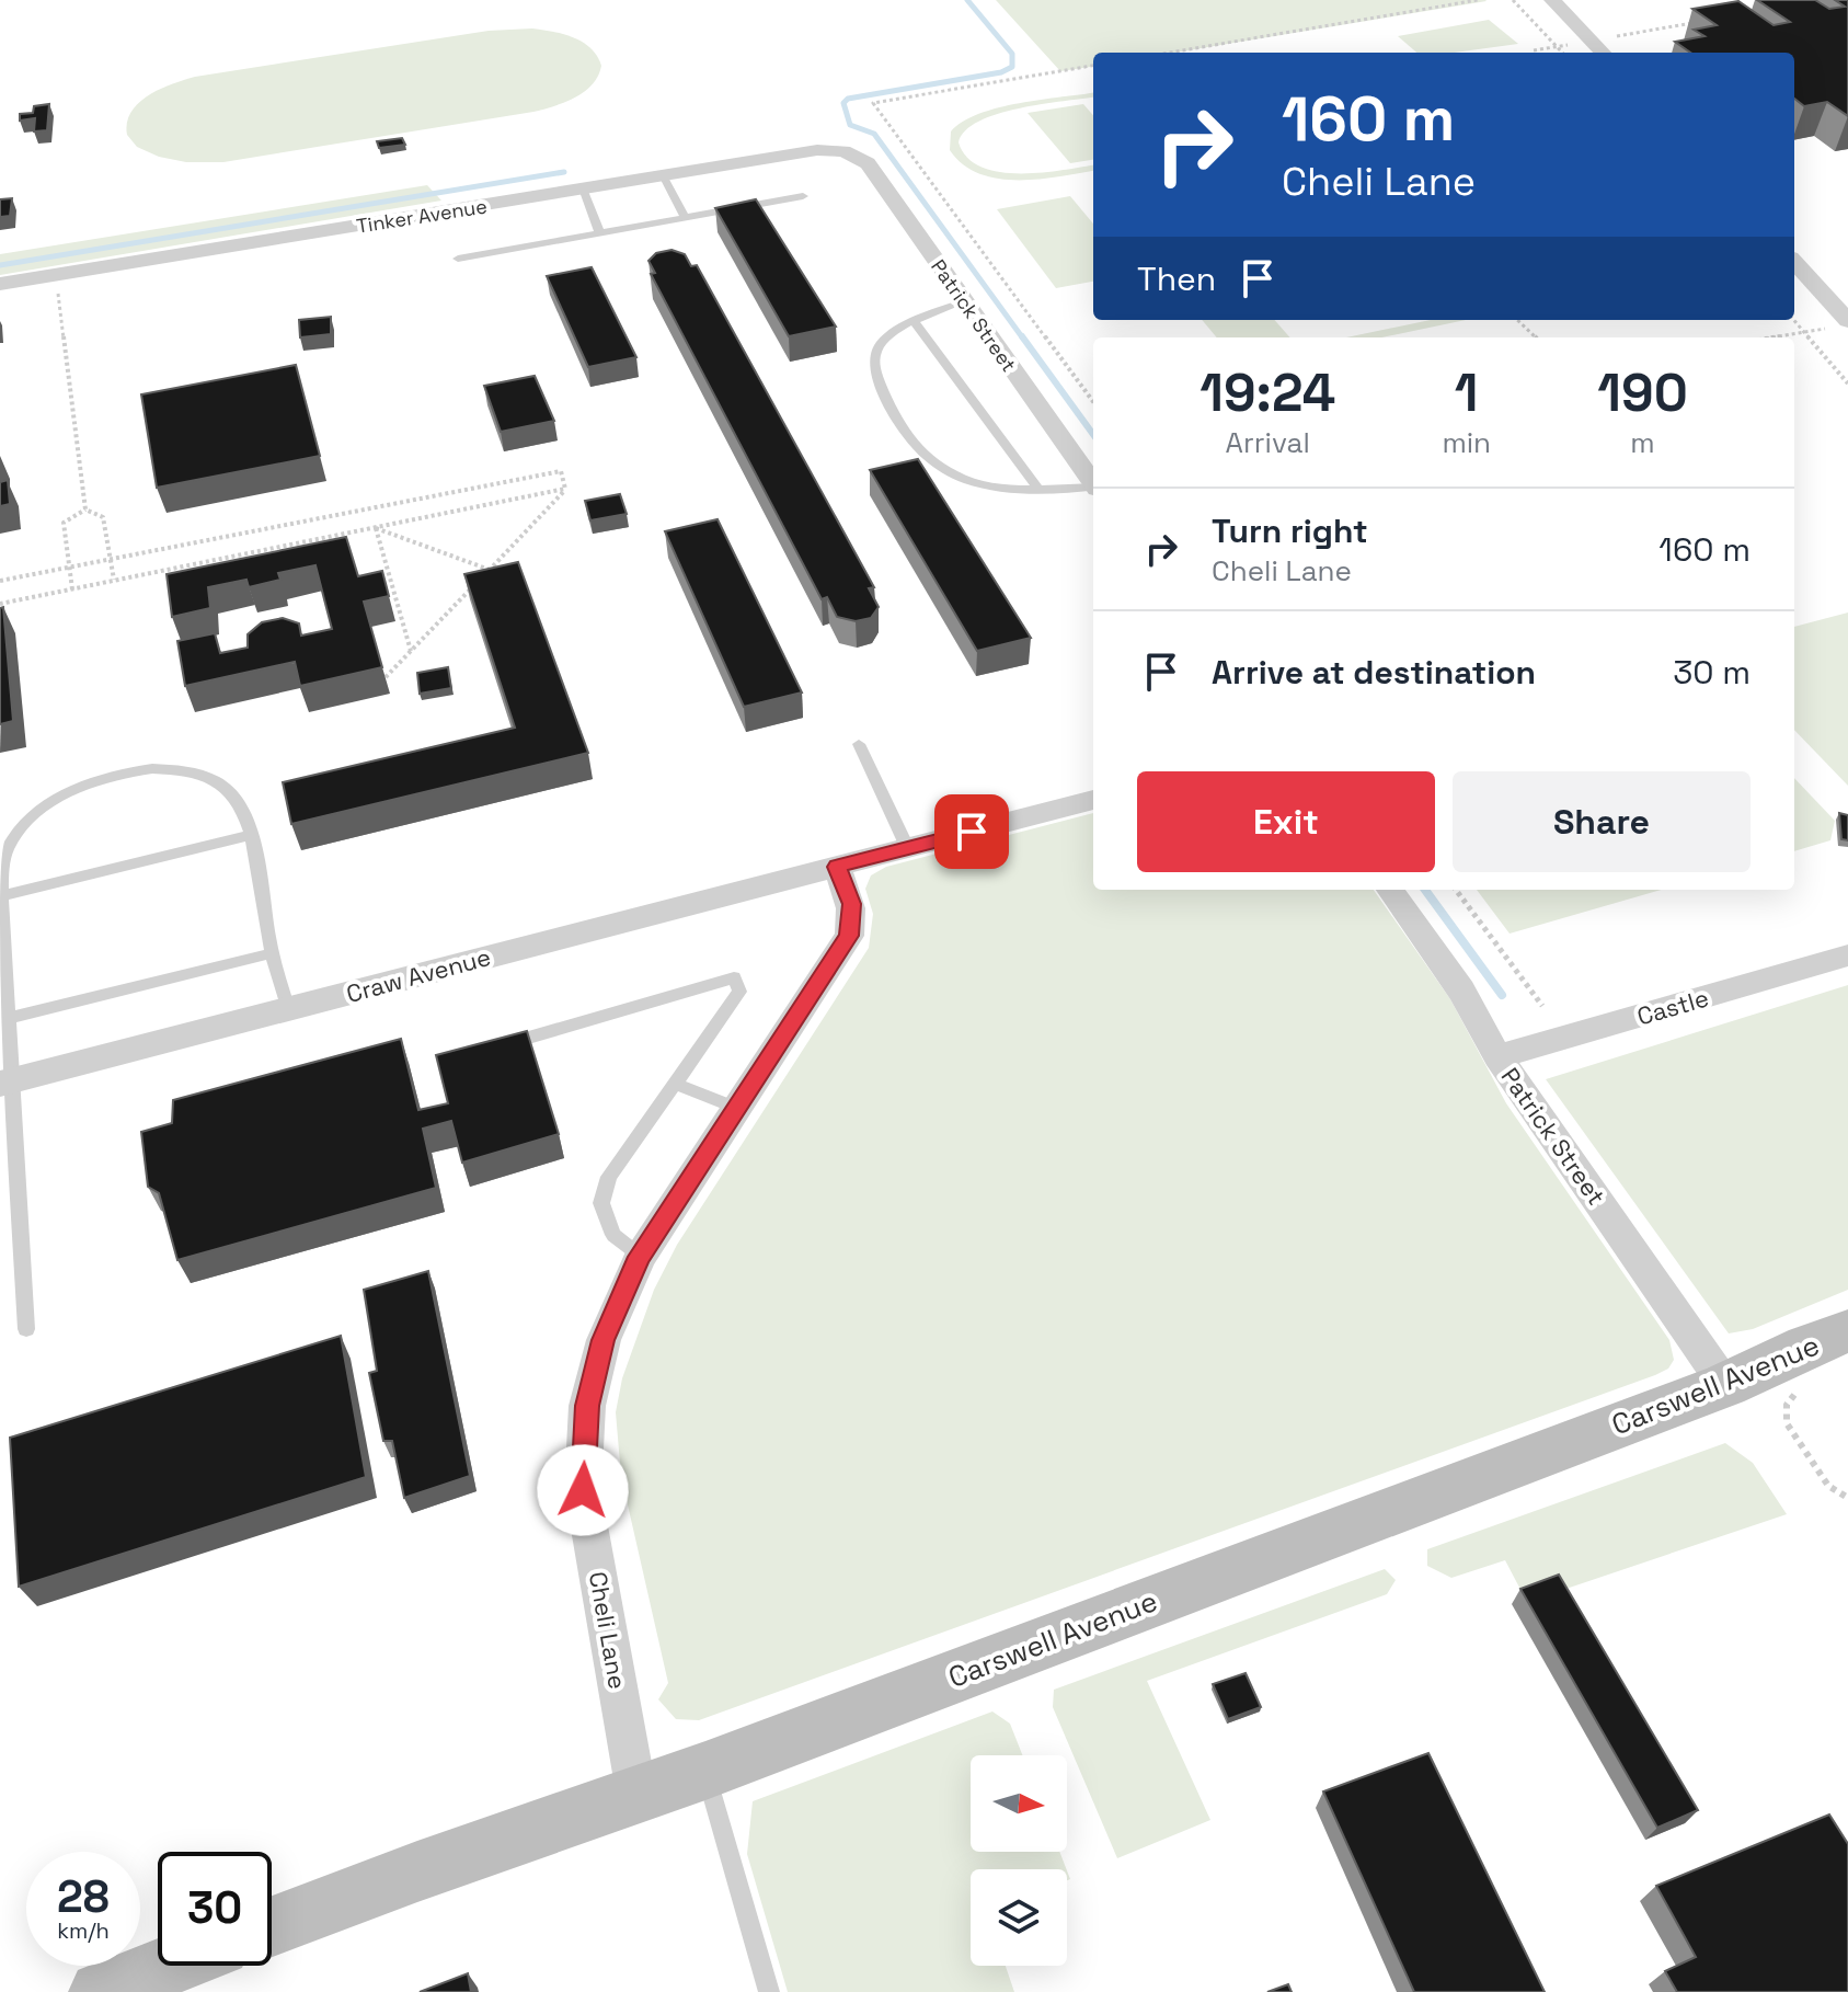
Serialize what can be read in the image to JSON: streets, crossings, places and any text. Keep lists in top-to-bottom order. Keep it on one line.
{"streets":{"street":["Tinker Avenue","Patrick Street","Craw Avenue","Castle","Carswell Avenue","Cheli Lane"]},"crossings":[["Tinker Avenue","Patrick Street"],["Patrick Street","Castle"],["Patrick Street","Carswell Avenue"],["Craw Avenue","Cheli Lane"],["Carswell Avenue","Cheli Lane"]],"north":"right","page":{"turn":["160 m","Cheli Lane"],"then":"Then","eta":["19:24","Arrival","1","min","190","m"],"list":[{"name":"Turn right","note":"Cheli Lane","value":"160 m"},{"name":"Arrive at destination","value":"30 m"}],"buttons":["Exit","Share"],"speed":"28 km/h","limit":"30"}}
